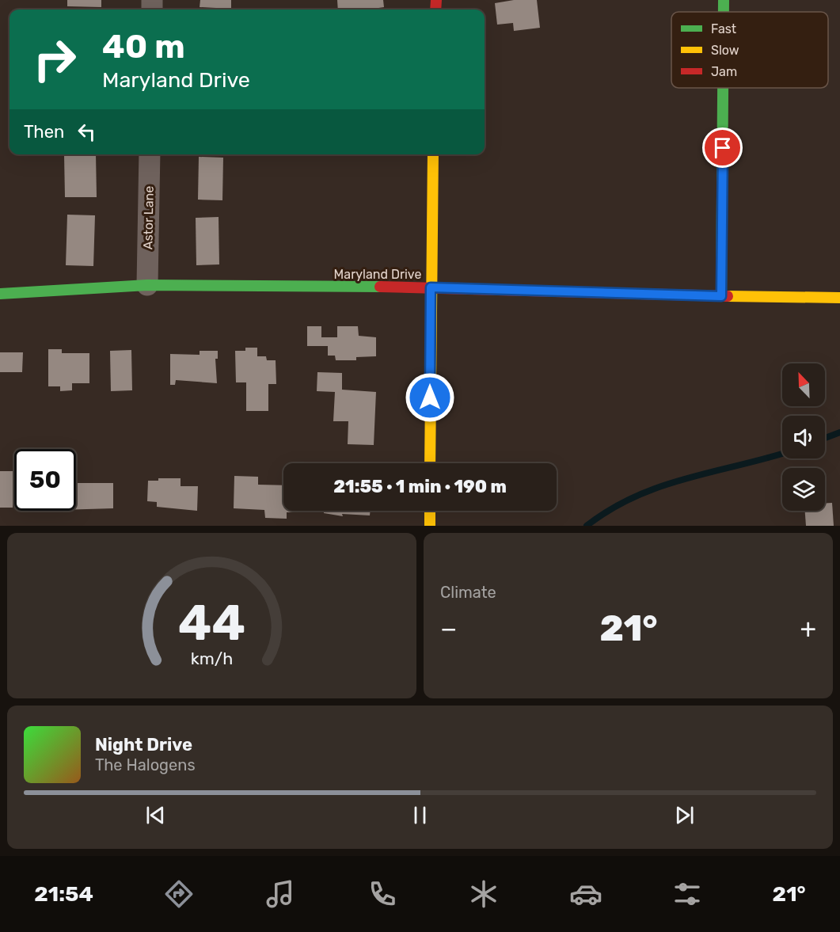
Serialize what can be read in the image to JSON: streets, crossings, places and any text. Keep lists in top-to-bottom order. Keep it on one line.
{"streets":{"street":["Astor Lane","Maryland Drive"]},"crossings":[["Astor Lane","Maryland Drive"]],"legend":["Fast","Slow","Jam"],"north":"top left","page":{"turn":["40 m","Maryland Drive"],"then":"Then","limit":"50","trip":"21:55 · 1 min · 190 m","tile":"Climate","heat":["−","21°","+"],"song":["Night Drive","The Halogens"],"tabs":["21:54","21°"],"gauge":["44","km/h"]}}
